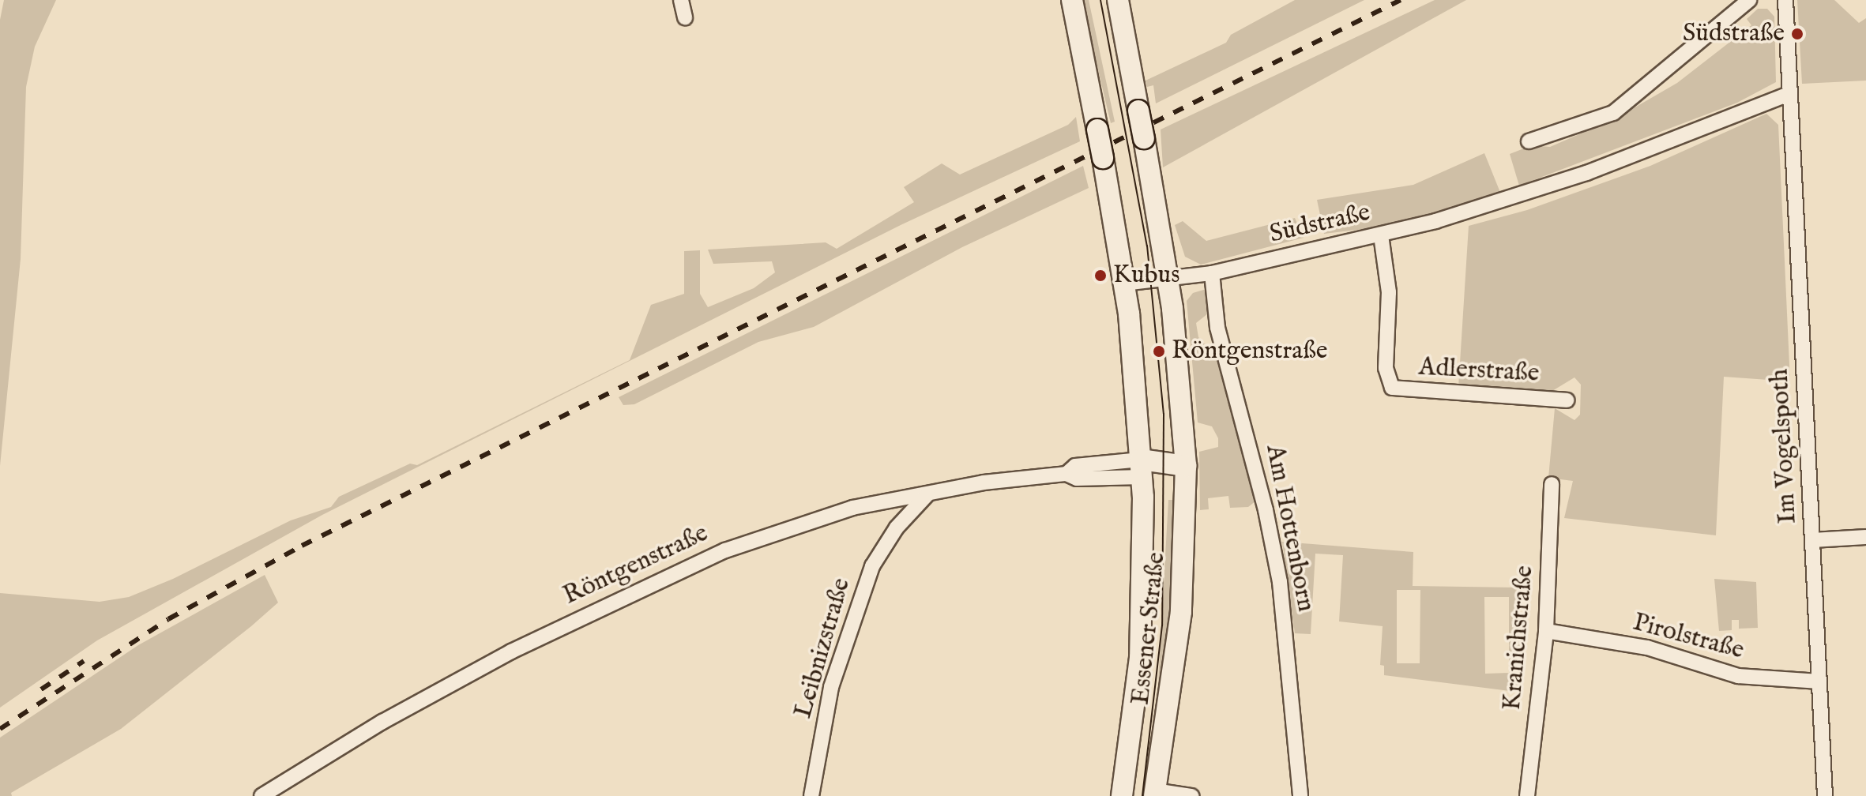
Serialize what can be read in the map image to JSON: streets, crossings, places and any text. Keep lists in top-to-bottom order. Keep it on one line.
{"streets":{"main road":["Essener Straße"],"street":["Südstraße","Adlerstraße","Im Vogelspoth","Am Hottenborn","Röntgenstraße","Pirolstraße","Kranichstraße","Leibnizstraße"]},"crossings":[["Südstraße","Adlerstraße"],["Südstraße","Im Vogelspoth"],["Südstraße","Am Hottenborn"],["Südstraße","Essener Straße"],["Im Vogelspoth","Pirolstraße"],["Röntgenstraße","Essener Straße"],["Röntgenstraße","Leibnizstraße"],["Pirolstraße","Kranichstraße"]],"places":["Südstraße","Kubus","Röntgenstraße"]}
